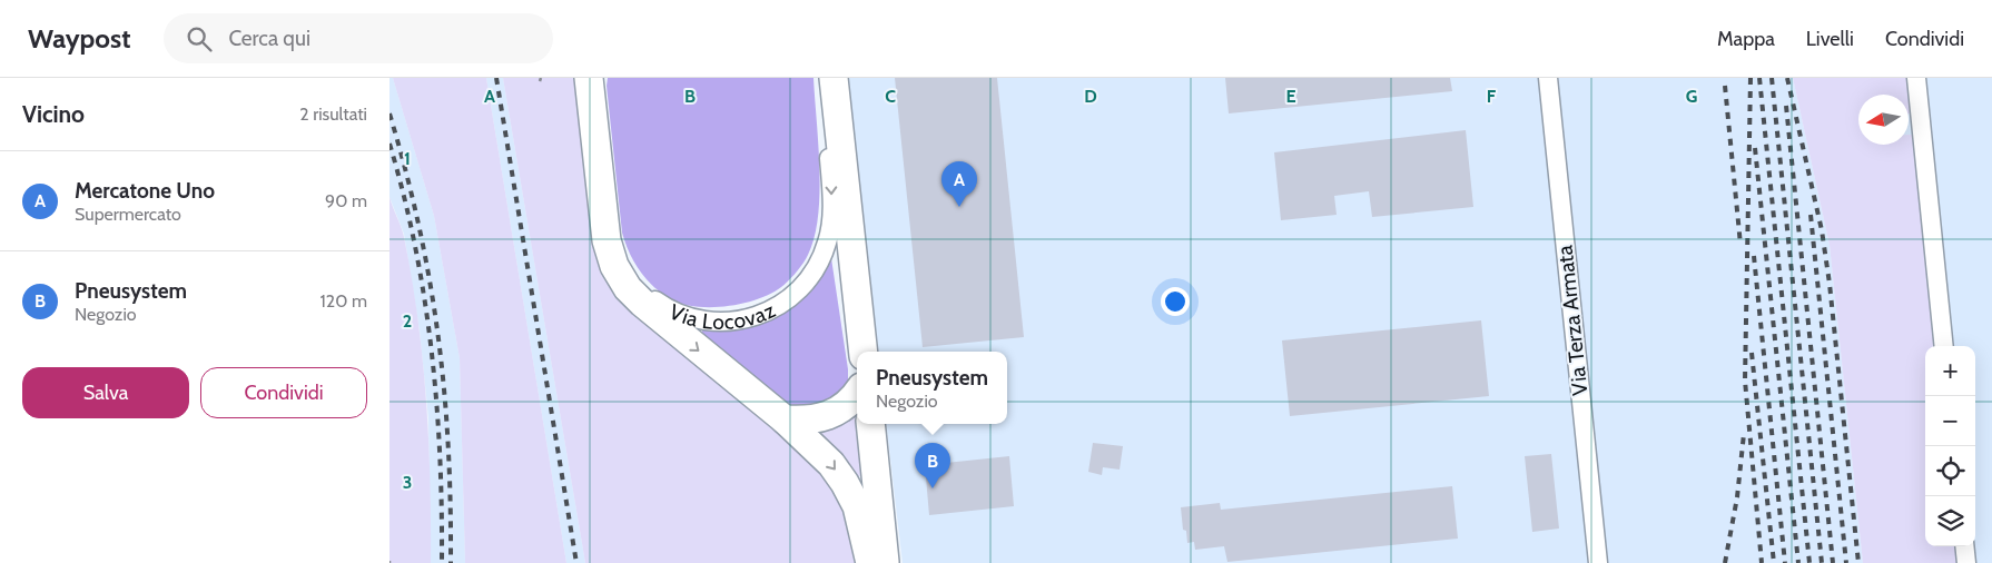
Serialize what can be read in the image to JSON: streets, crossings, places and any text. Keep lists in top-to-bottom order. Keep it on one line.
{"streets":{"main road":["Via Locovaz"],"street":["Via Terza Armata"]},"north":"left","page":{"header":"Waypost","search":"Cerca qui","nav":["Mappa","Livelli","Condividi"],"heading":["Vicino","2 risultati"],"list":[{"mark":"A","name":"Mercatone Uno","note":"Supermercato","value":"90 m"},{"mark":"B","name":"Pneusystem","note":"Negozio","value":"120 m"}],"pins":["A","B"],"map_buttons":["+","−"],"buttons":["Salva","Condividi"],"popup":["Pneusystem","Negozio"]},"grid":{"columns":["A","B","C","D","E","F","G"],"rows":["1","2","3"]}}
